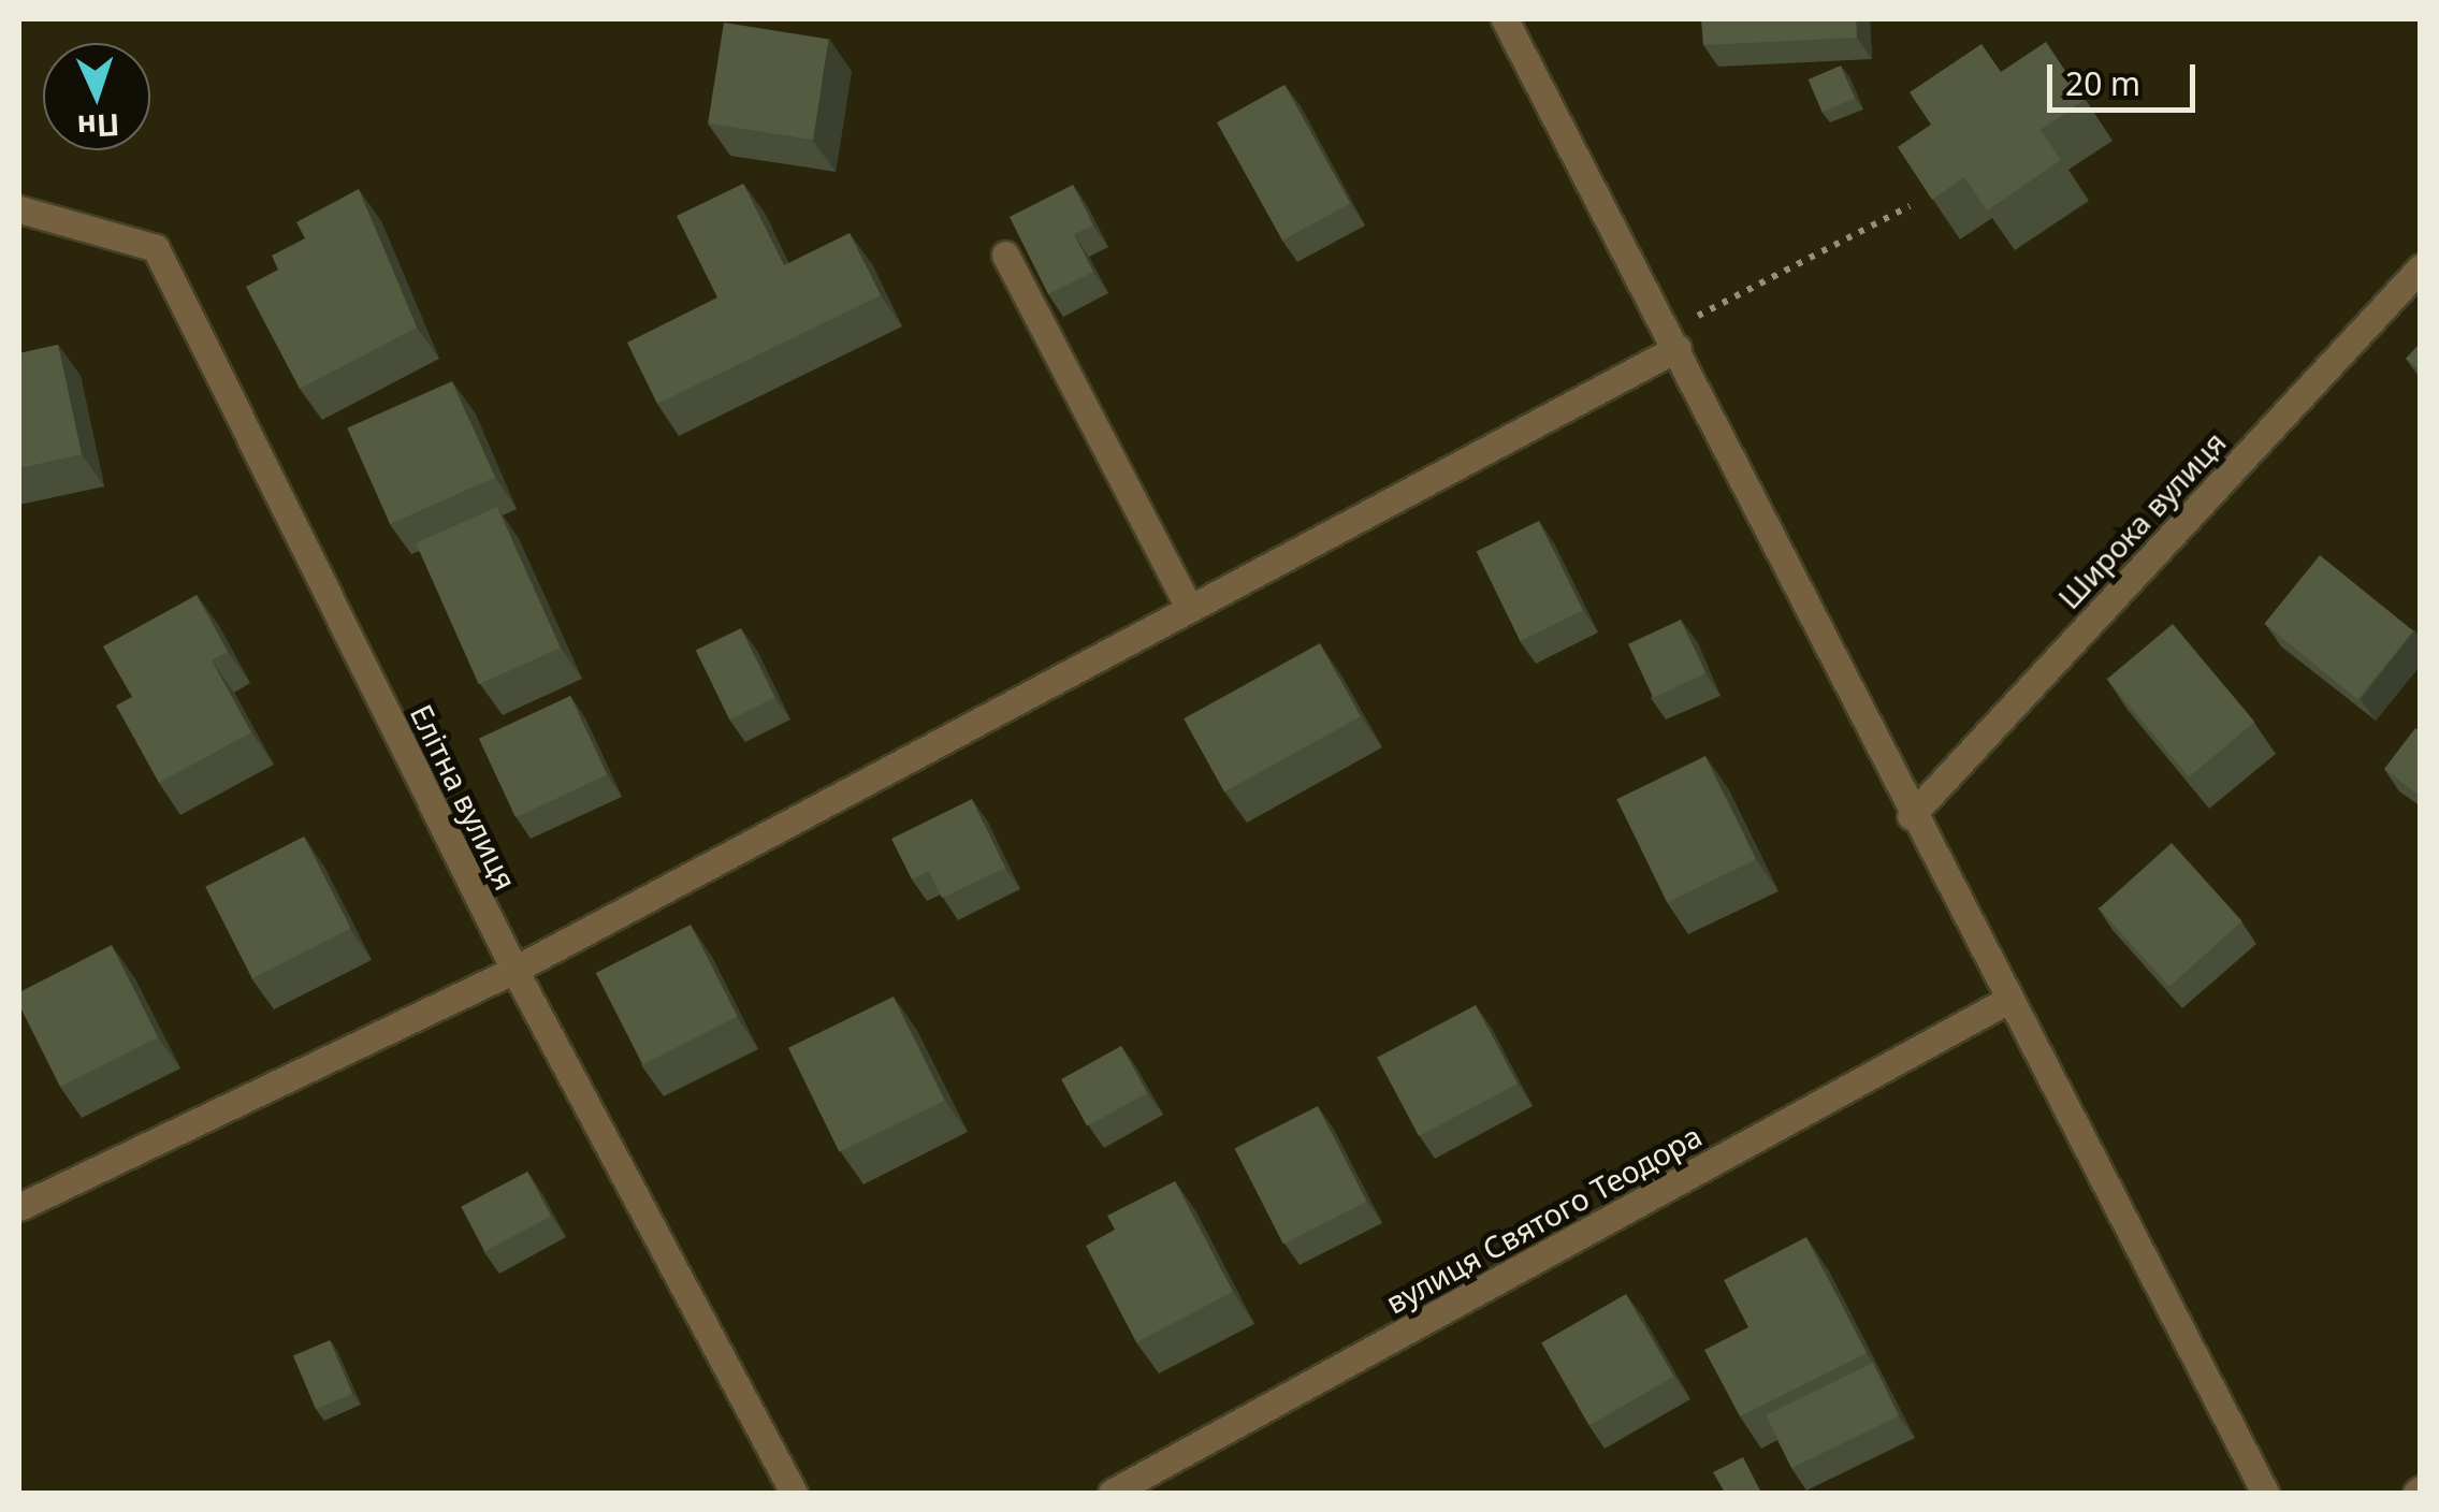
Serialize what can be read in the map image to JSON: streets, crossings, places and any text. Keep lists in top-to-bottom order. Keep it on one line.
{"streets":{"street":["Широка вулиця","Елітна вулиця","вулиця Святого Теодора"]},"scale_bar":"20 m","north":"bottom"}
